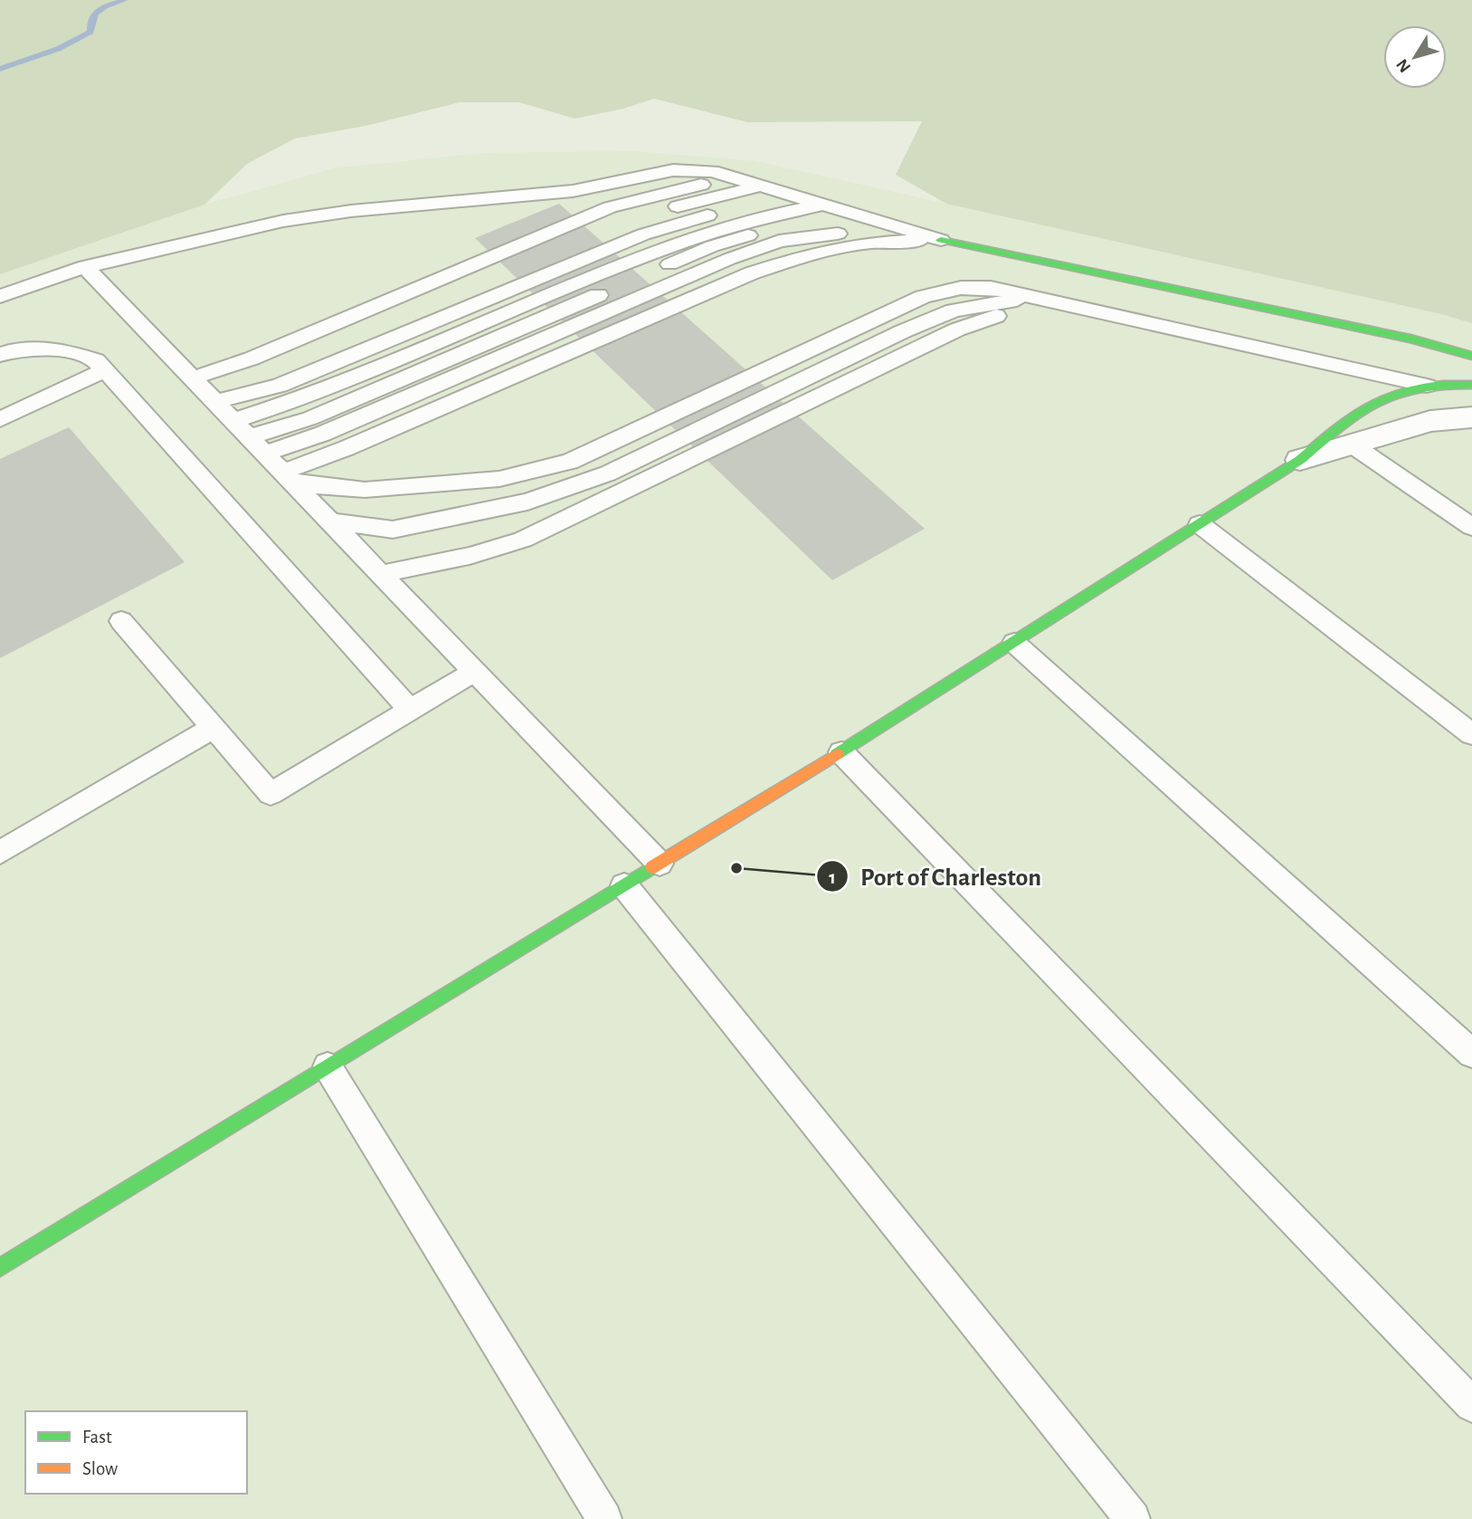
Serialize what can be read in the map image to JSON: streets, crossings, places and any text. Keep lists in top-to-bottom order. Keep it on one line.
{"places":["Port of Charleston"],"legend":["Fast","Slow"],"north":"bottom left"}
